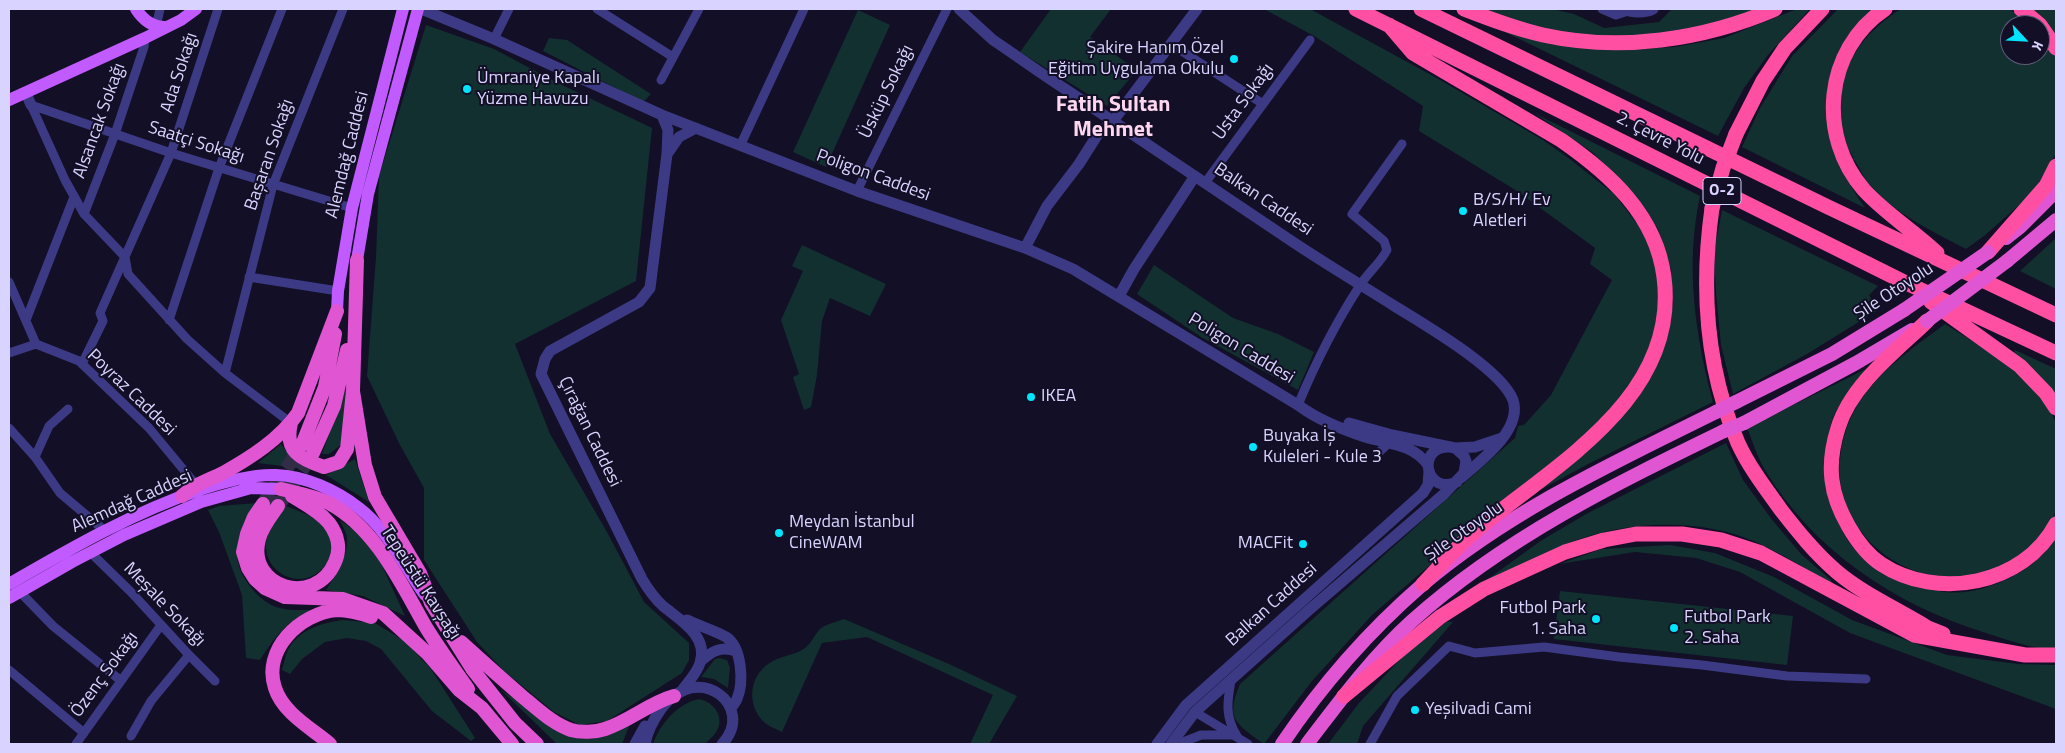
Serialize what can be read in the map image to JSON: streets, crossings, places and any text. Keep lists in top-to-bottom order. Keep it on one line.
{"streets":{"highway":["2. Çevre Yolu","O-2","Şile Otoyolu","Tepeüstü Kavşağı"],"main road":["Alemdağ Caddesi"],"street":["Ada Sokağı","Üsküp Sokağı","Usta Sokağı","Alsancak Sokağı","Saatçi Sokağı","Başaran Sokağı","Poligon Caddesi","Balkan Caddesi","Poyraz Caddesi","Çırağan Caddesi","Meşale Sokağı","Özenç Sokağı"]},"crossings":[["Ada Sokağı","Saatçi Sokağı"],["Ada Sokağı","Poyraz Caddesi"],["Üsküp Sokağı","Poligon Caddesi"],["Usta Sokağı","Balkan Caddesi"],["Alsancak Sokağı","Saatçi Sokağı"],["Saatçi Sokağı","Başaran Sokağı"],["Saatçi Sokağı","Alemdağ Caddesi"],["Alemdağ Caddesi","Poligon Caddesi"],["Alemdağ Caddesi","Tepeüstü Kavşağı"],["Alemdağ Caddesi","Meşale Sokağı"],["Poligon Caddesi","Balkan Caddesi"],["Poligon Caddesi","Çırağan Caddesi"],["Meşale Sokağı","Özenç Sokağı"]],"districts":["Fatih Sultan Mehmet"],"places":["Şakire Hanım Özel Eğitim Uygulama Okulu","Ümraniye Kapalı Yüzme Havuzu","B/S/H/ Ev Aletleri","IKEA","Buyaka İş Kuleleri - Kule 3","Meydan İstanbul CineWAM","MACFit","Futbol Park 1. Saha","Futbol Park 2. Saha","Yeşilvadi Cami"],"north":"bottom right"}
